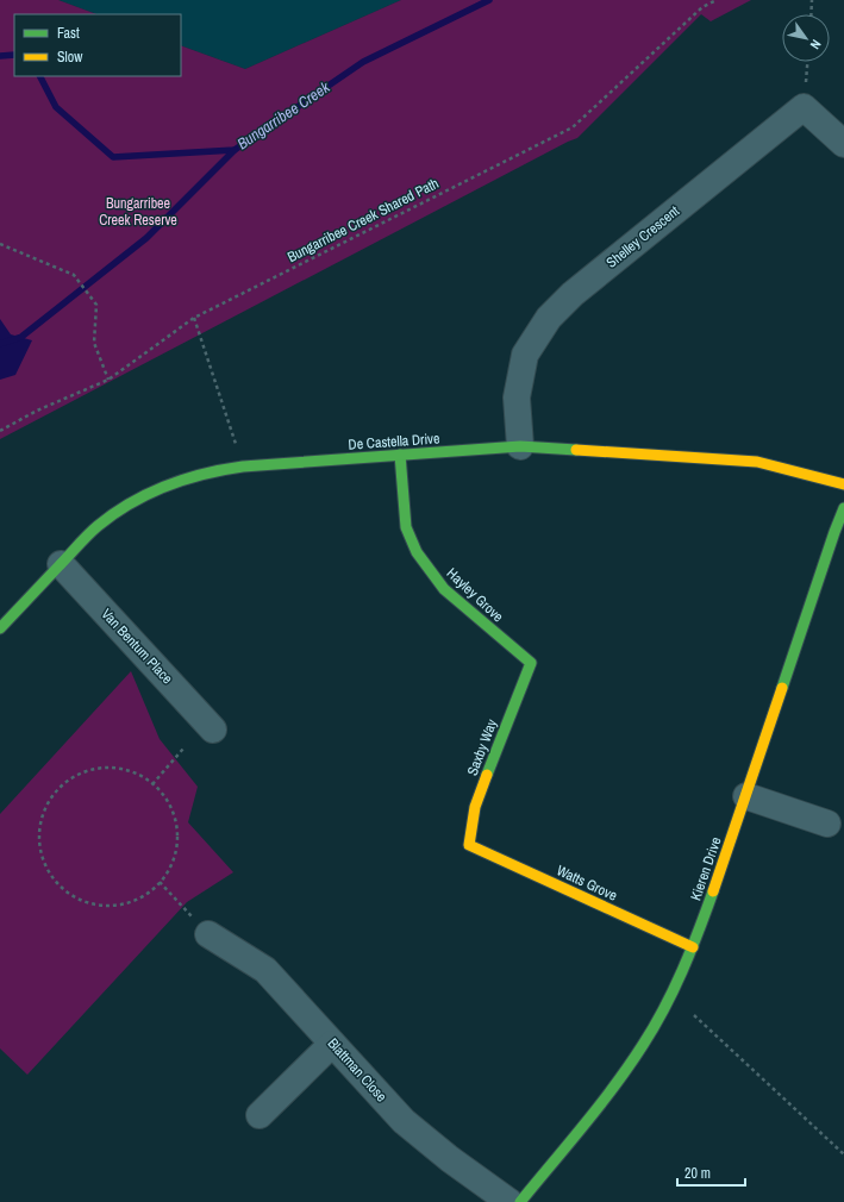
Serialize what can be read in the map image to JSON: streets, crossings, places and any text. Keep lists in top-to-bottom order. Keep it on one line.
{"streets":{"street":["Shelley Crescent","De Castella Drive","Hayley Grove","Van Bentum Place","Saxby Way","Kieren Drive","Watts Grove","Blattman Close"],"path":["Bungarribee Creek Shared Path"]},"crossings":[["Shelley Crescent","De Castella Drive"],["De Castella Drive","Hayley Grove"],["De Castella Drive","Van Bentum Place"],["Hayley Grove","Saxby Way"],["Saxby Way","Watts Grove"],["Kieren Drive","Watts Grove"]],"water":["Bungarribee Creek"],"parks":["Bungarribee Creek Reserve"],"legend":["Fast","Slow"],"scale_bar":"20 m","north":"bottom right"}
